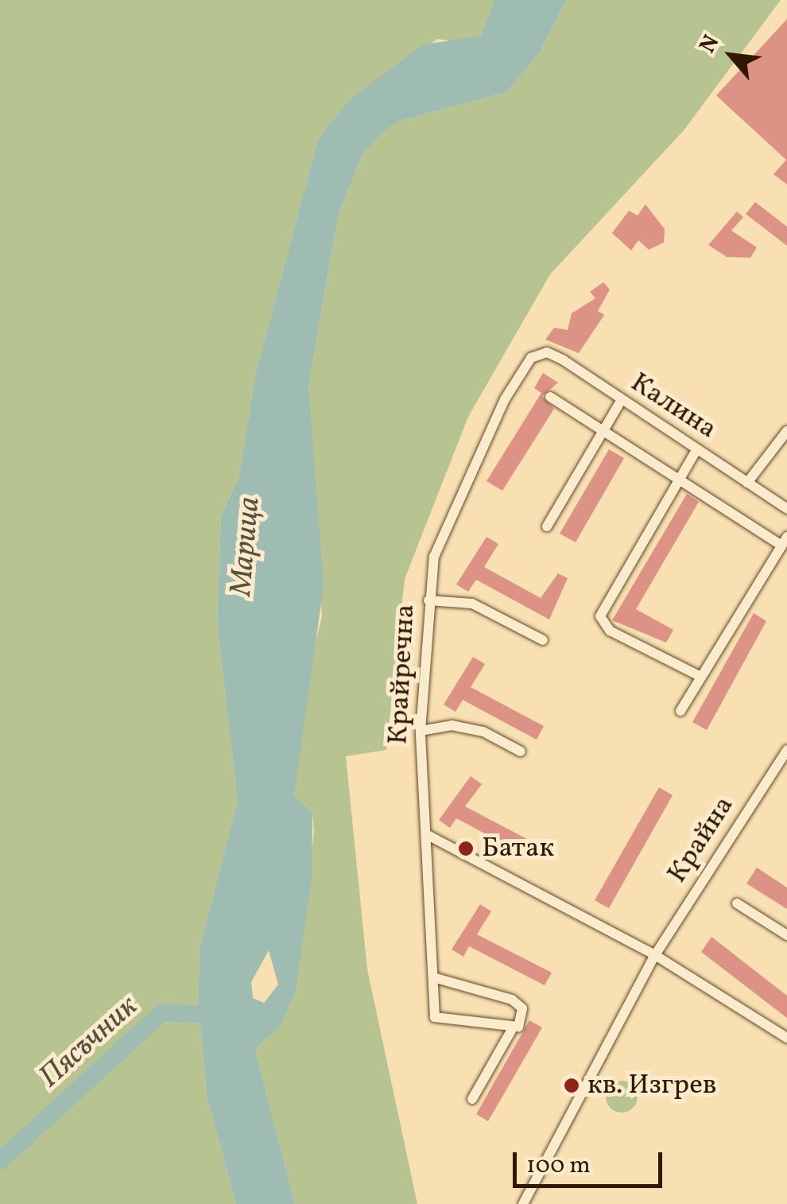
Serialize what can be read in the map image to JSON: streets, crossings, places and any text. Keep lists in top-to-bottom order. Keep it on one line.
{"streets":{"street":["Калина","Крайречна","Крайна"]},"crossings":[["Калина","Крайречна"]],"water":["Марица","Пясъчник"],"places":["Батак","кв. Изгрев"],"scale_bar":"100 m","north":"top left"}
